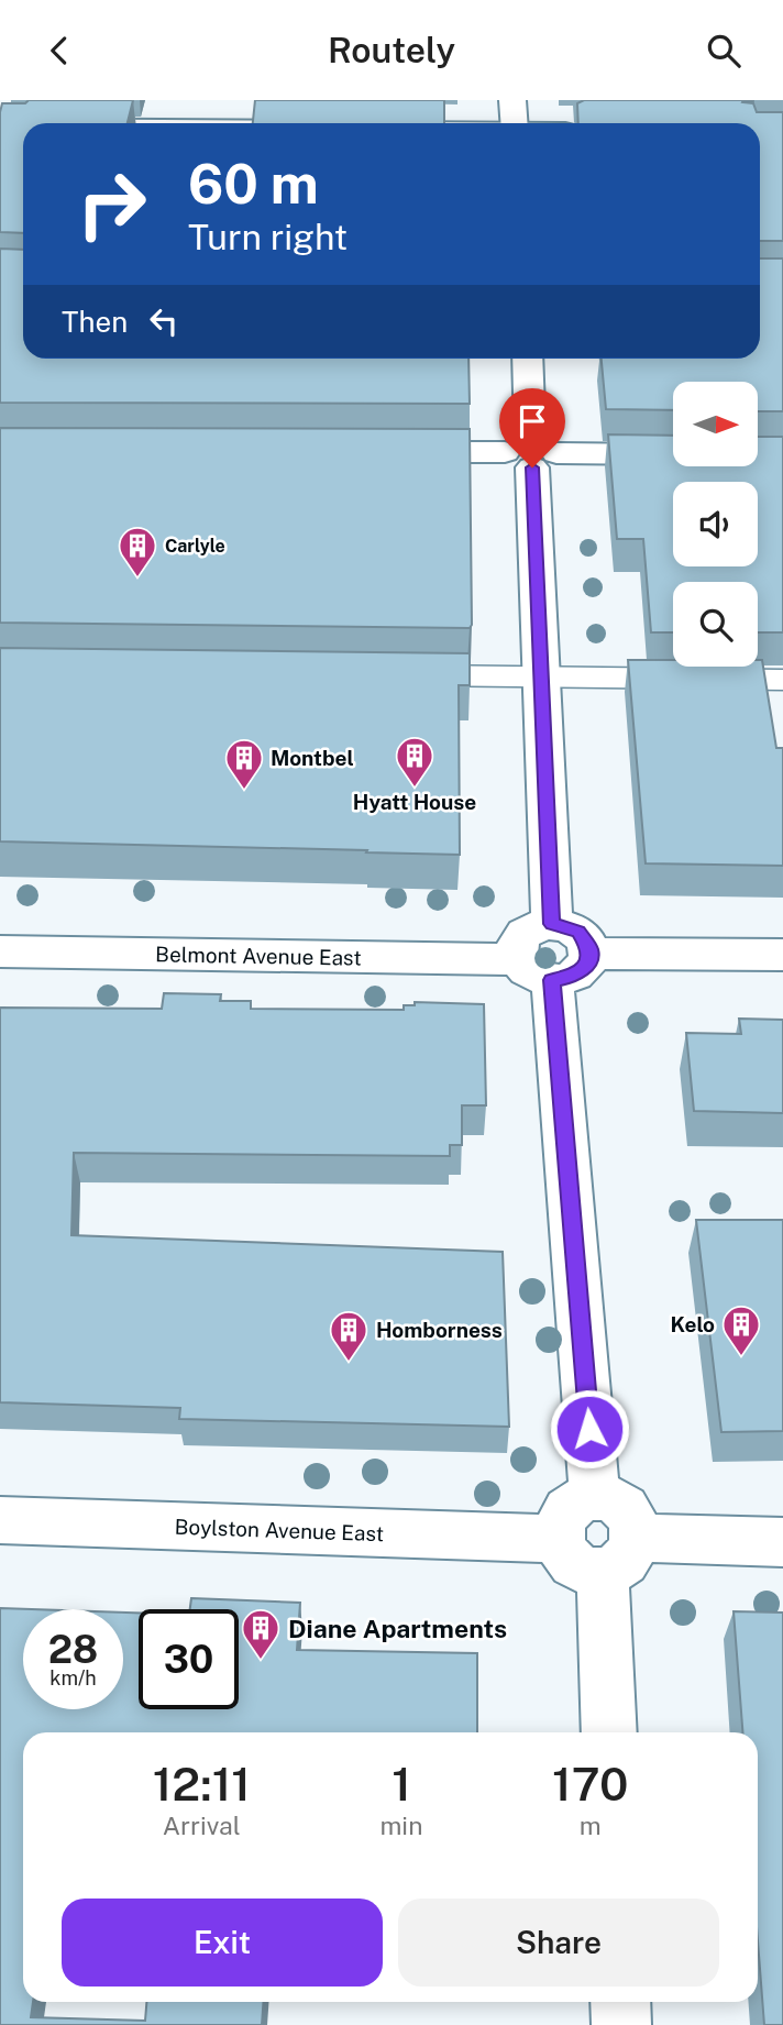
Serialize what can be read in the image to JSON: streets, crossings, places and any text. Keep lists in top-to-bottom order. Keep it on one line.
{"streets":{"street":["Belmont Avenue East","Boylston Avenue East"]},"places":{"building":["Carlyle","Hyatt House","Montbel","Kelo","Homborness","Diane Apartments"]},"north":"right","page":{"header":"Routely","turn":["60 m","Turn right"],"then":"Then","speed":"28 km/h","limit":"30","eta":["12:11","Arrival","1","min","170","m"],"buttons":["Exit","Share"]}}
